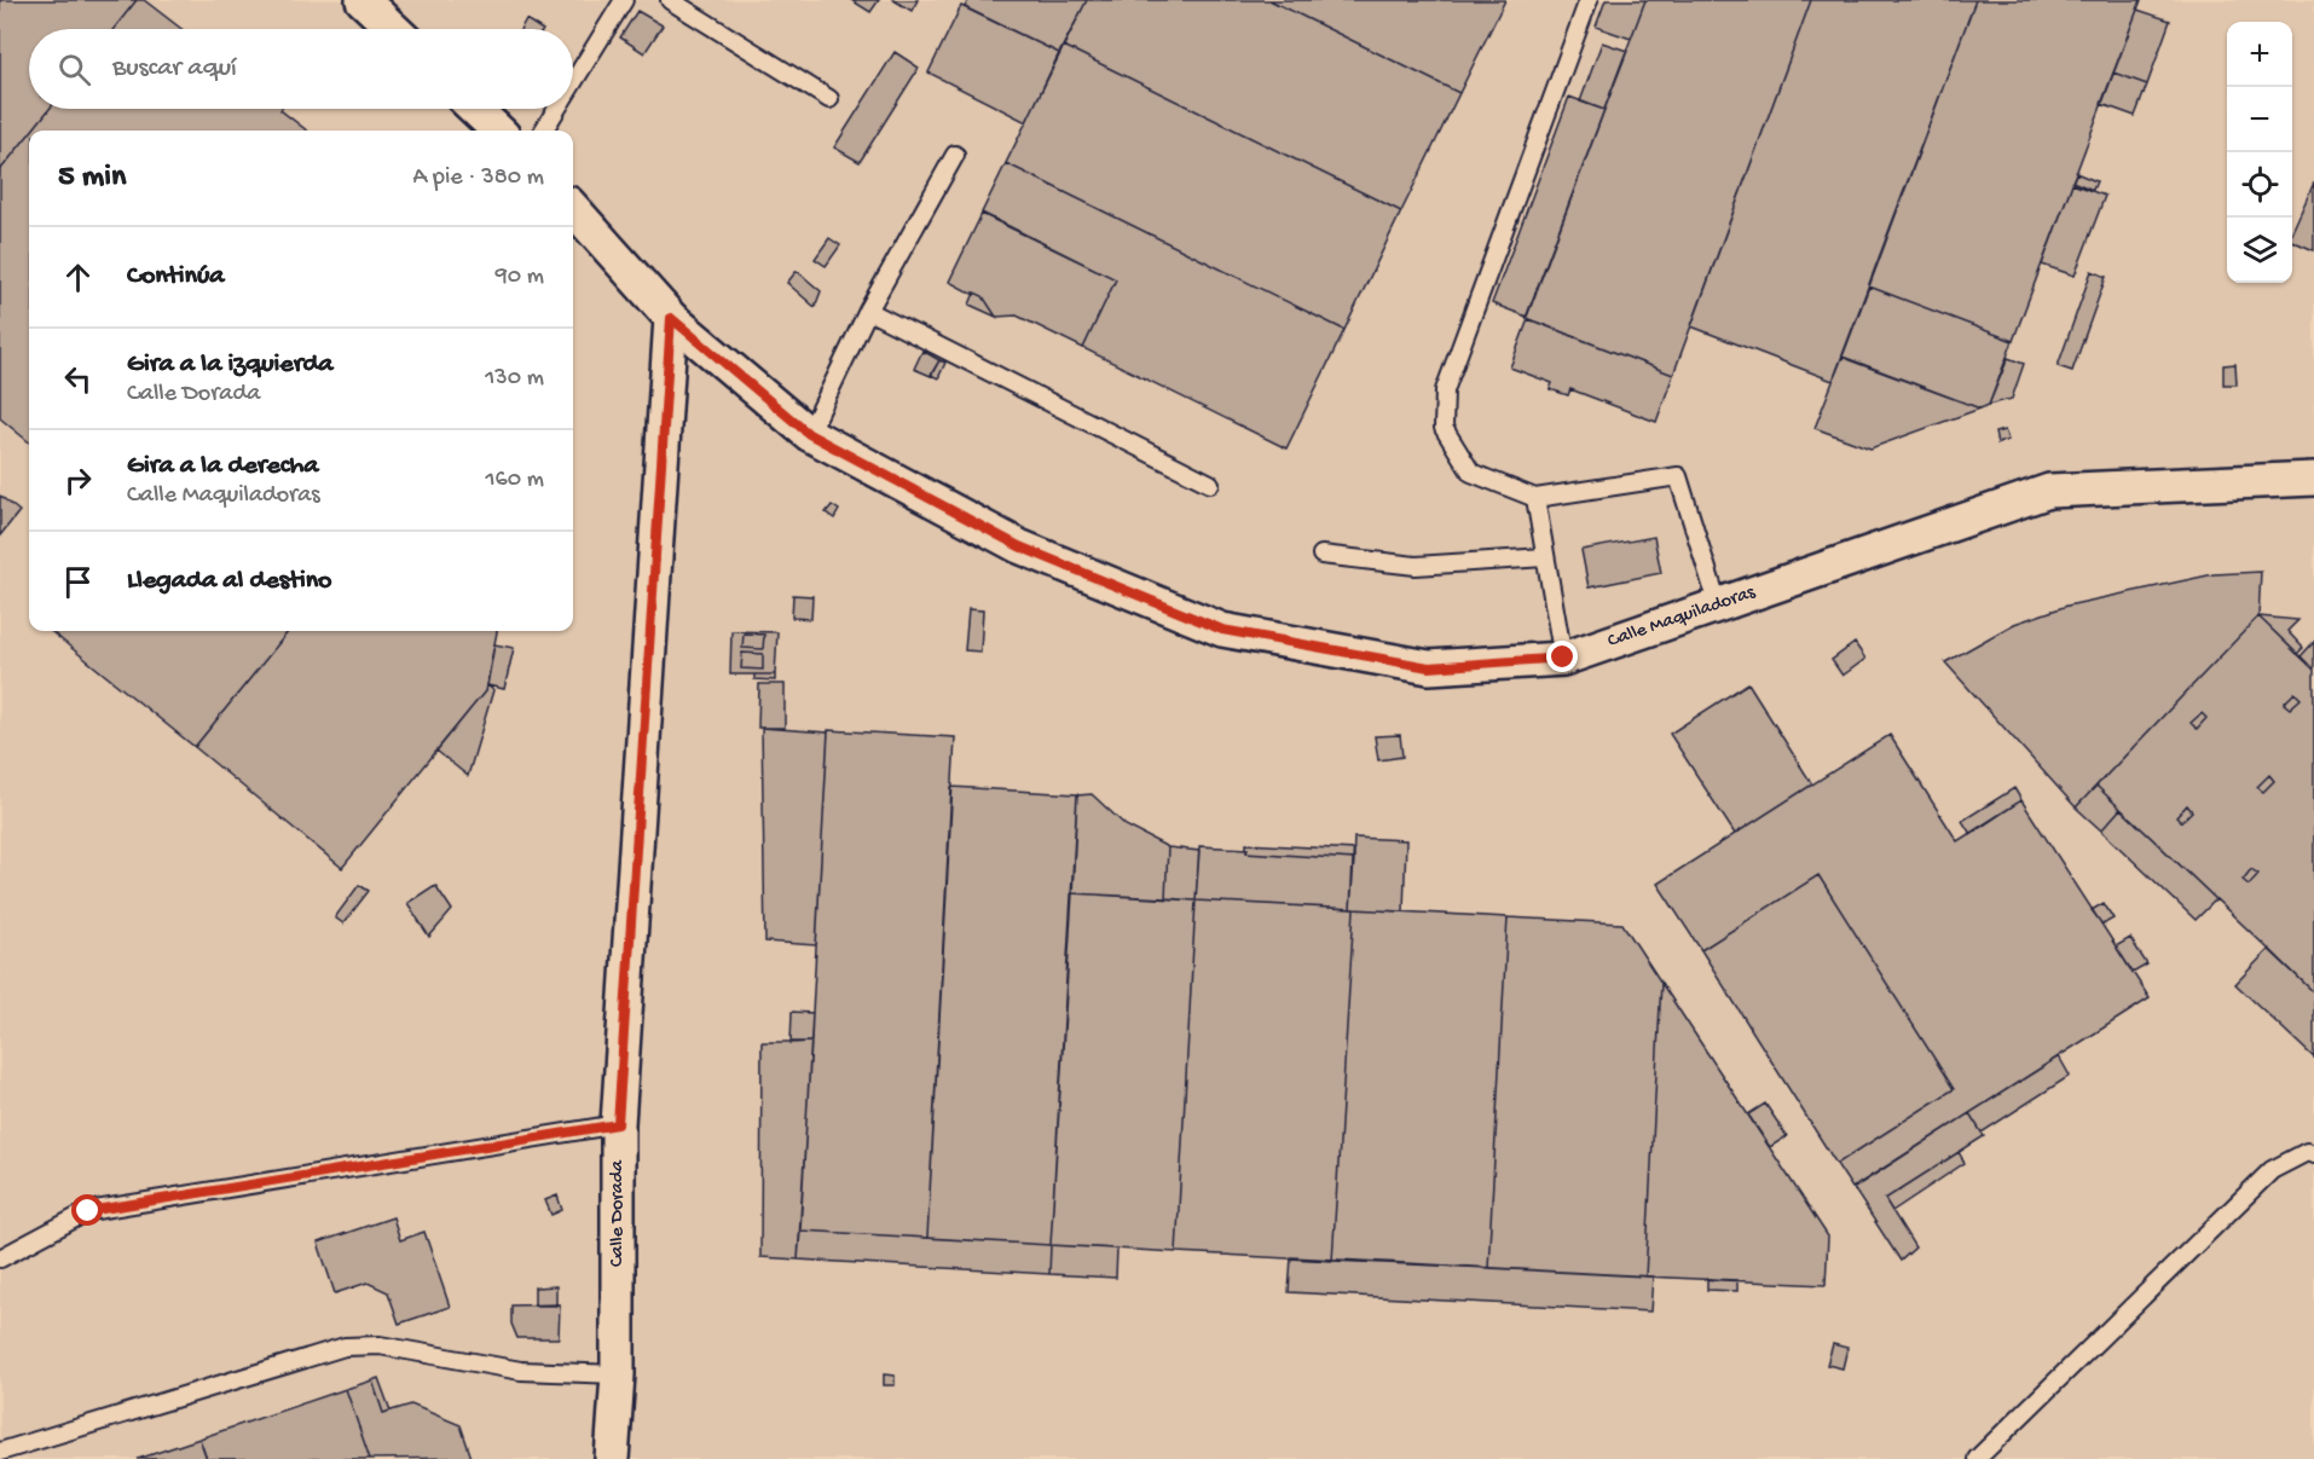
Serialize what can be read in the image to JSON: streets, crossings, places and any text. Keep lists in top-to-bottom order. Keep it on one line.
{"streets":{"street":["Calle Maquiladoras","Calle Dorada"]},"crossings":[["Calle Maquiladoras","Calle Dorada"]],"page":{"map_buttons":["+","−"],"search":"Buscar aquí","heading":["5 min","A pie · 380 m"],"list":[["Continúa","90 m"],["Gira a la izquierda","Calle Dorada","130 m"],["Gira a la derecha","Calle Maquiladoras","160 m"],"Llegada al destino"]}}
